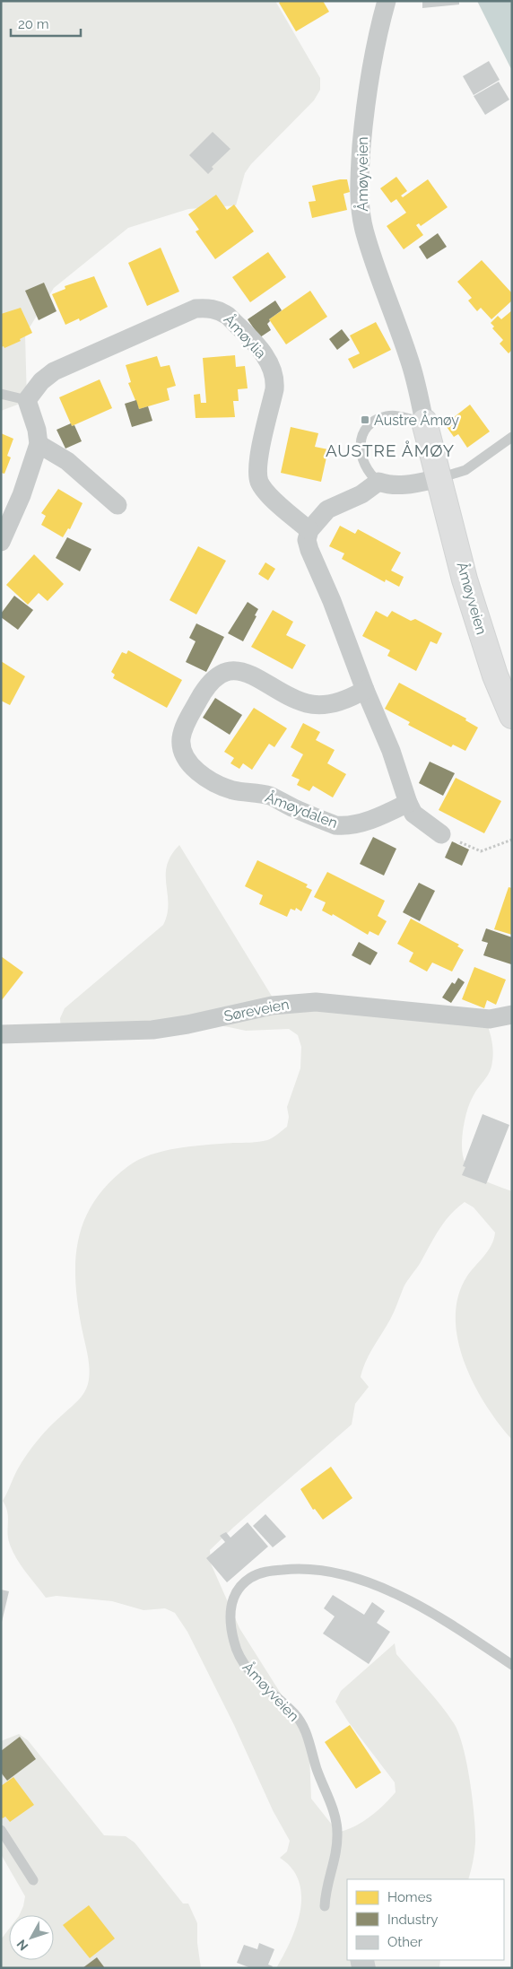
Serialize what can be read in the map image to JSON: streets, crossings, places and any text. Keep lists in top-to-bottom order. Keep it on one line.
{"streets":{"main road":["Åmøyveien"],"street":["Åmøylia","Åmøydalen","Søreveien"]},"districts":["AUSTRE ÅMØY"],"places":{"transit":["Austre Åmøy"]},"legend":["Homes","Industry","Other"],"scale_bar":"20 m","north":"bottom left"}
